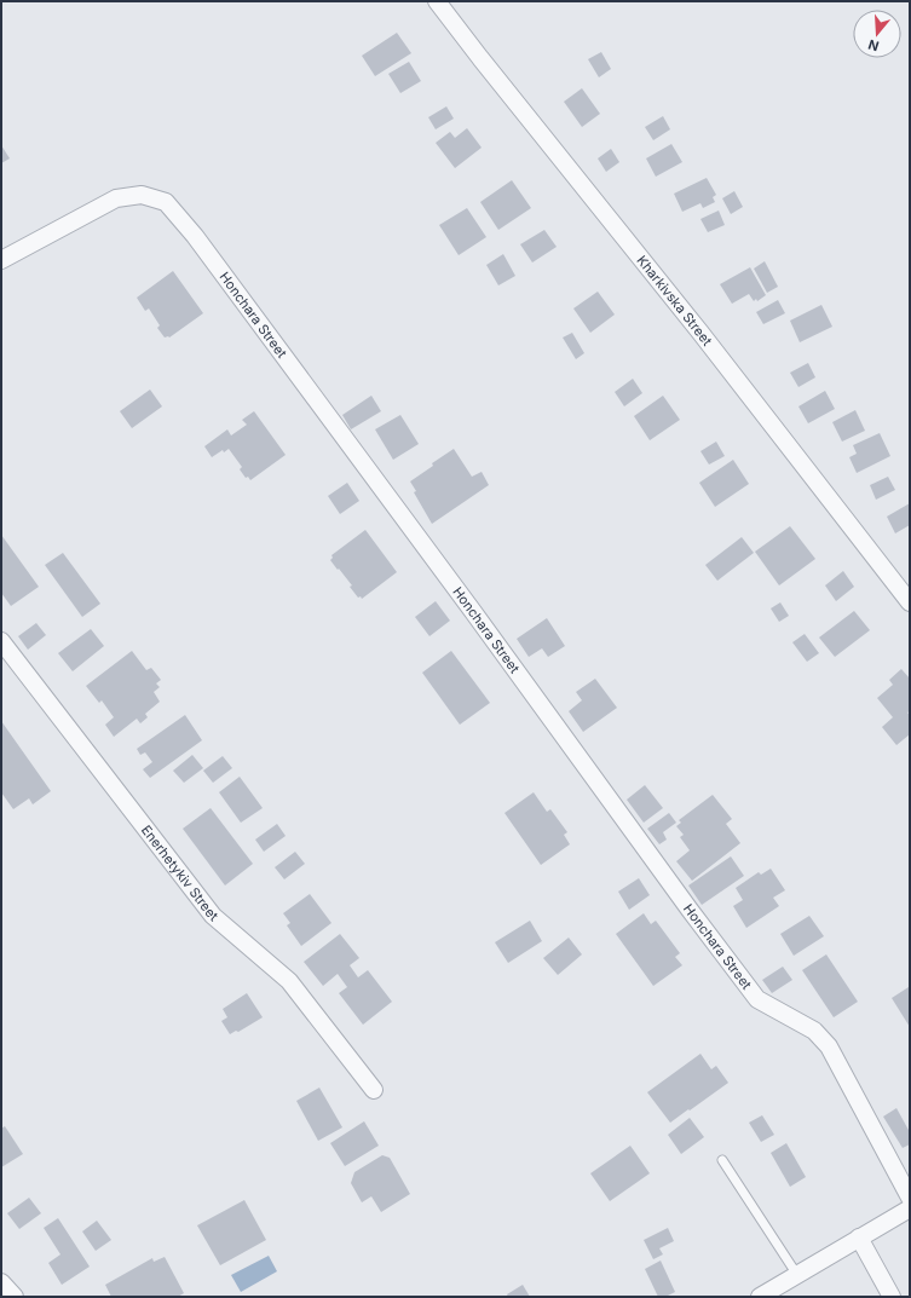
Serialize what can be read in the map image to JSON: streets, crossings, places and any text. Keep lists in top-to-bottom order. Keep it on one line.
{"streets":{"street":["Kharkivska Street","Honchara Street","Enerhetykiv Street"]},"north":"bottom"}
